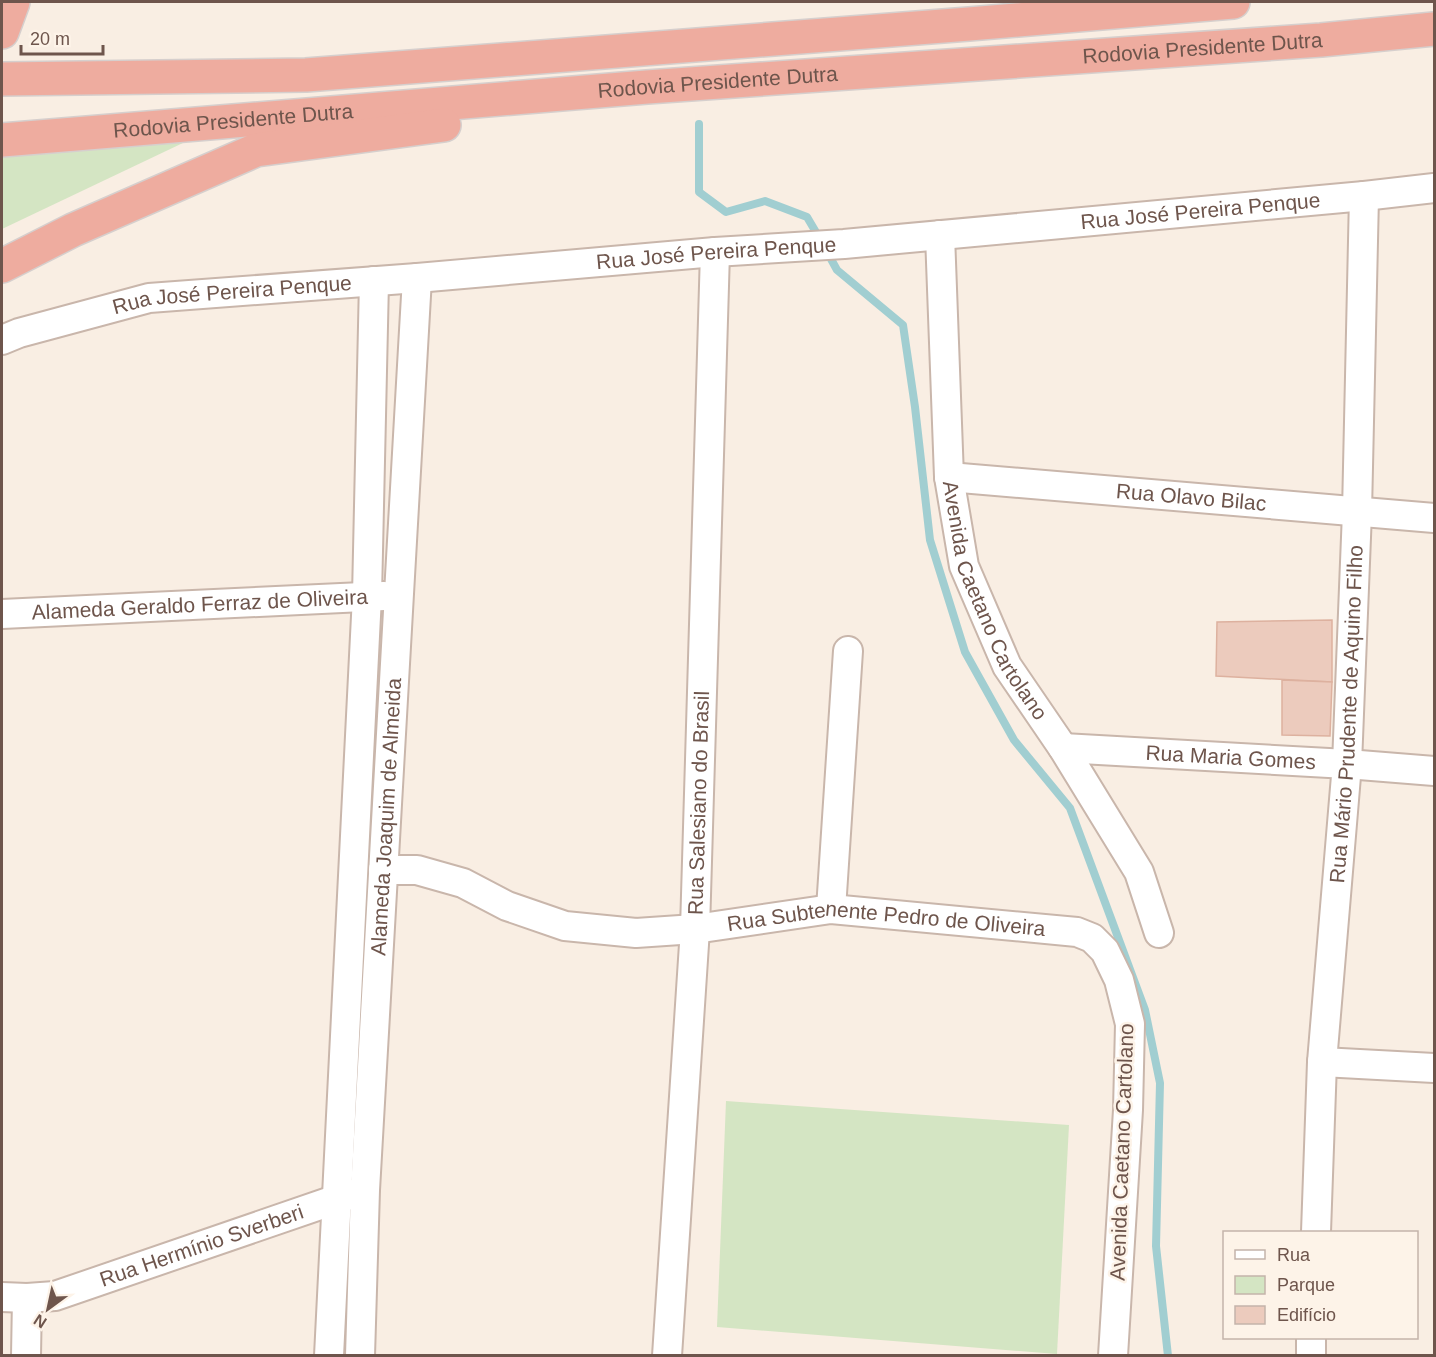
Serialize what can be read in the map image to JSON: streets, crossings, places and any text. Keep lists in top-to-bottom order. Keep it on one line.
{"streets":{"highway":["Rodovia Presidente Dutra"],"street":["Rua José Pereira Penque","Rua Olavo Bilac","Avenida Caetano Cartolano","Alameda Geraldo Ferraz de Oliveira","Rua Mário Prudente de Aquino Filho","Rua Maria Gomes","Rua Salesiano do Brasil","Alameda Joaquim de Almeida","Rua Subtenente Pedro de Oliveira","Rua Hermínio Sverberi"]},"crossings":[["Rua José Pereira Penque","Avenida Caetano Cartolano"],["Rua José Pereira Penque","Rua Mário Prudente de Aquino Filho"],["Rua José Pereira Penque","Rua Salesiano do Brasil"],["Rua José Pereira Penque","Alameda Joaquim de Almeida"],["Rua Olavo Bilac","Avenida Caetano Cartolano"],["Rua Olavo Bilac","Rua Mário Prudente de Aquino Filho"],["Avenida Caetano Cartolano","Rua Maria Gomes"],["Avenida Caetano Cartolano","Rua Subtenente Pedro de Oliveira"],["Alameda Geraldo Ferraz de Oliveira","Alameda Joaquim de Almeida"],["Rua Mário Prudente de Aquino Filho","Rua Maria Gomes"],["Rua Salesiano do Brasil","Rua Subtenente Pedro de Oliveira"],["Alameda Joaquim de Almeida","Rua Subtenente Pedro de Oliveira"],["Alameda Joaquim de Almeida","Rua Hermínio Sverberi"]],"legend":["Rua","Parque","Edifício"],"scale_bar":"20 m","north":"bottom left"}
